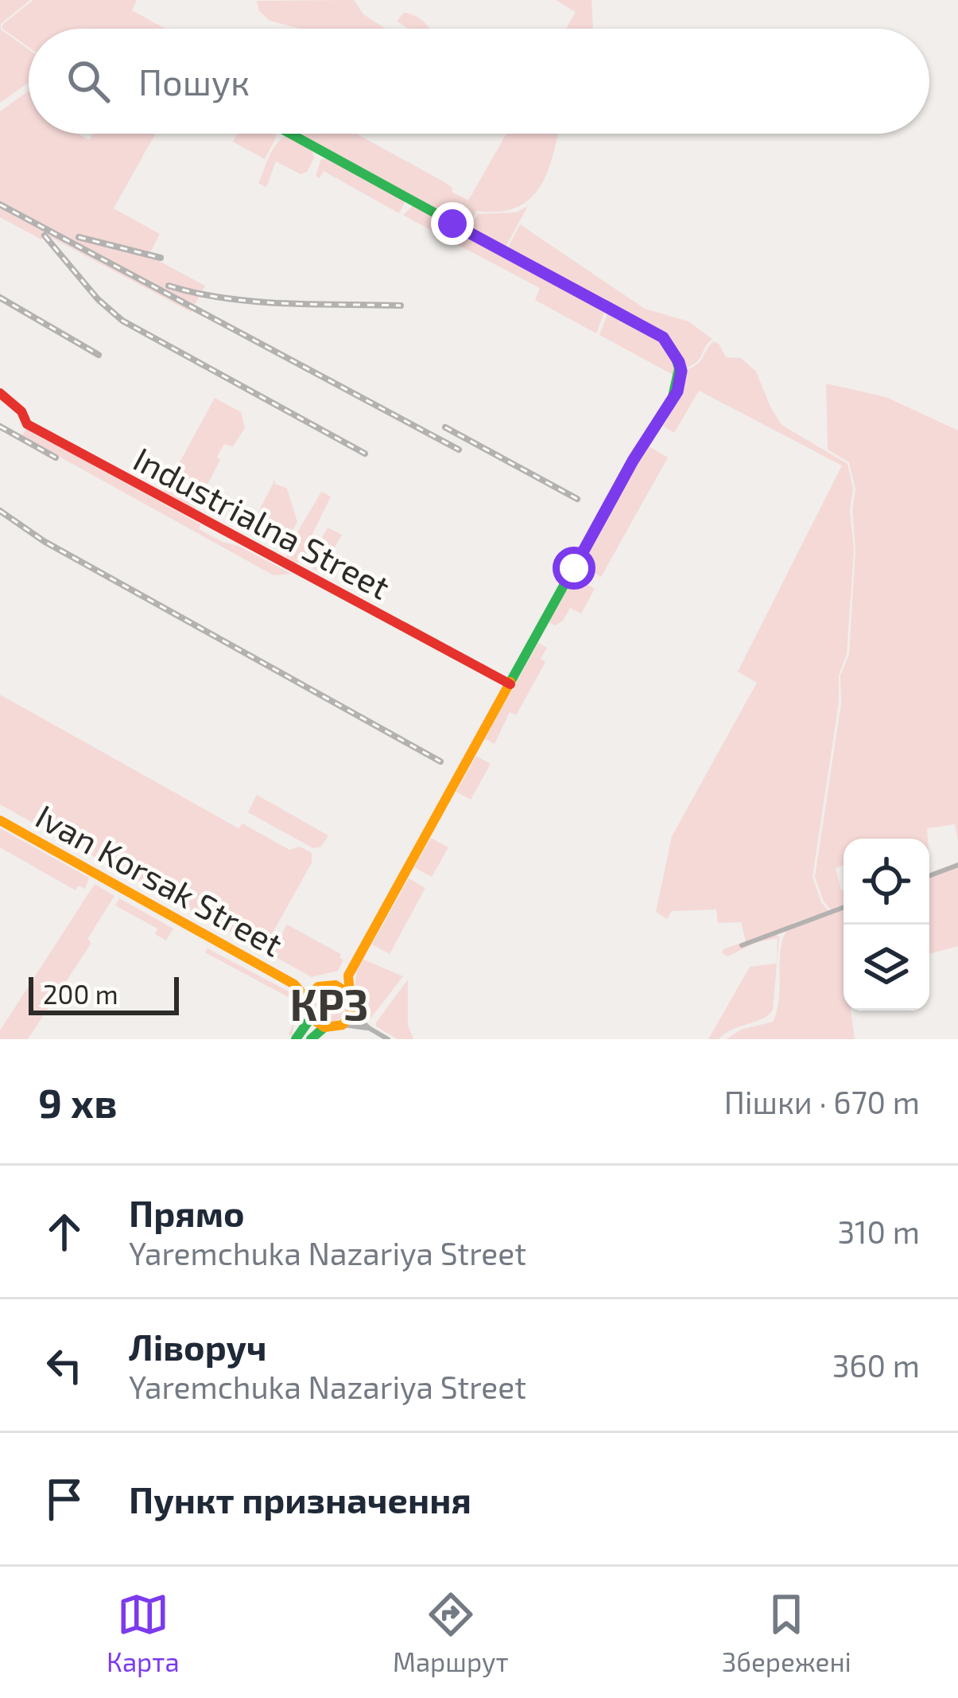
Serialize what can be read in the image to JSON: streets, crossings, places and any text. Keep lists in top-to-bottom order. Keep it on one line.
{"streets":{"street":["Industrialna Street","Ivan Korsak Street"]},"districts":["КРЗ"],"scale_bar":"200 m","page":{"search":"Пошук","scale":"200 m","heading":["9 хв","Пішки · 670 m"],"list":[["Прямо","Yaremchuka Nazariya Street","310 m"],["Ліворуч","Yaremchuka Nazariya Street","360 m"],"Пункт призначення"],"nav":["Карта","Маршрут","Збережені"]}}
